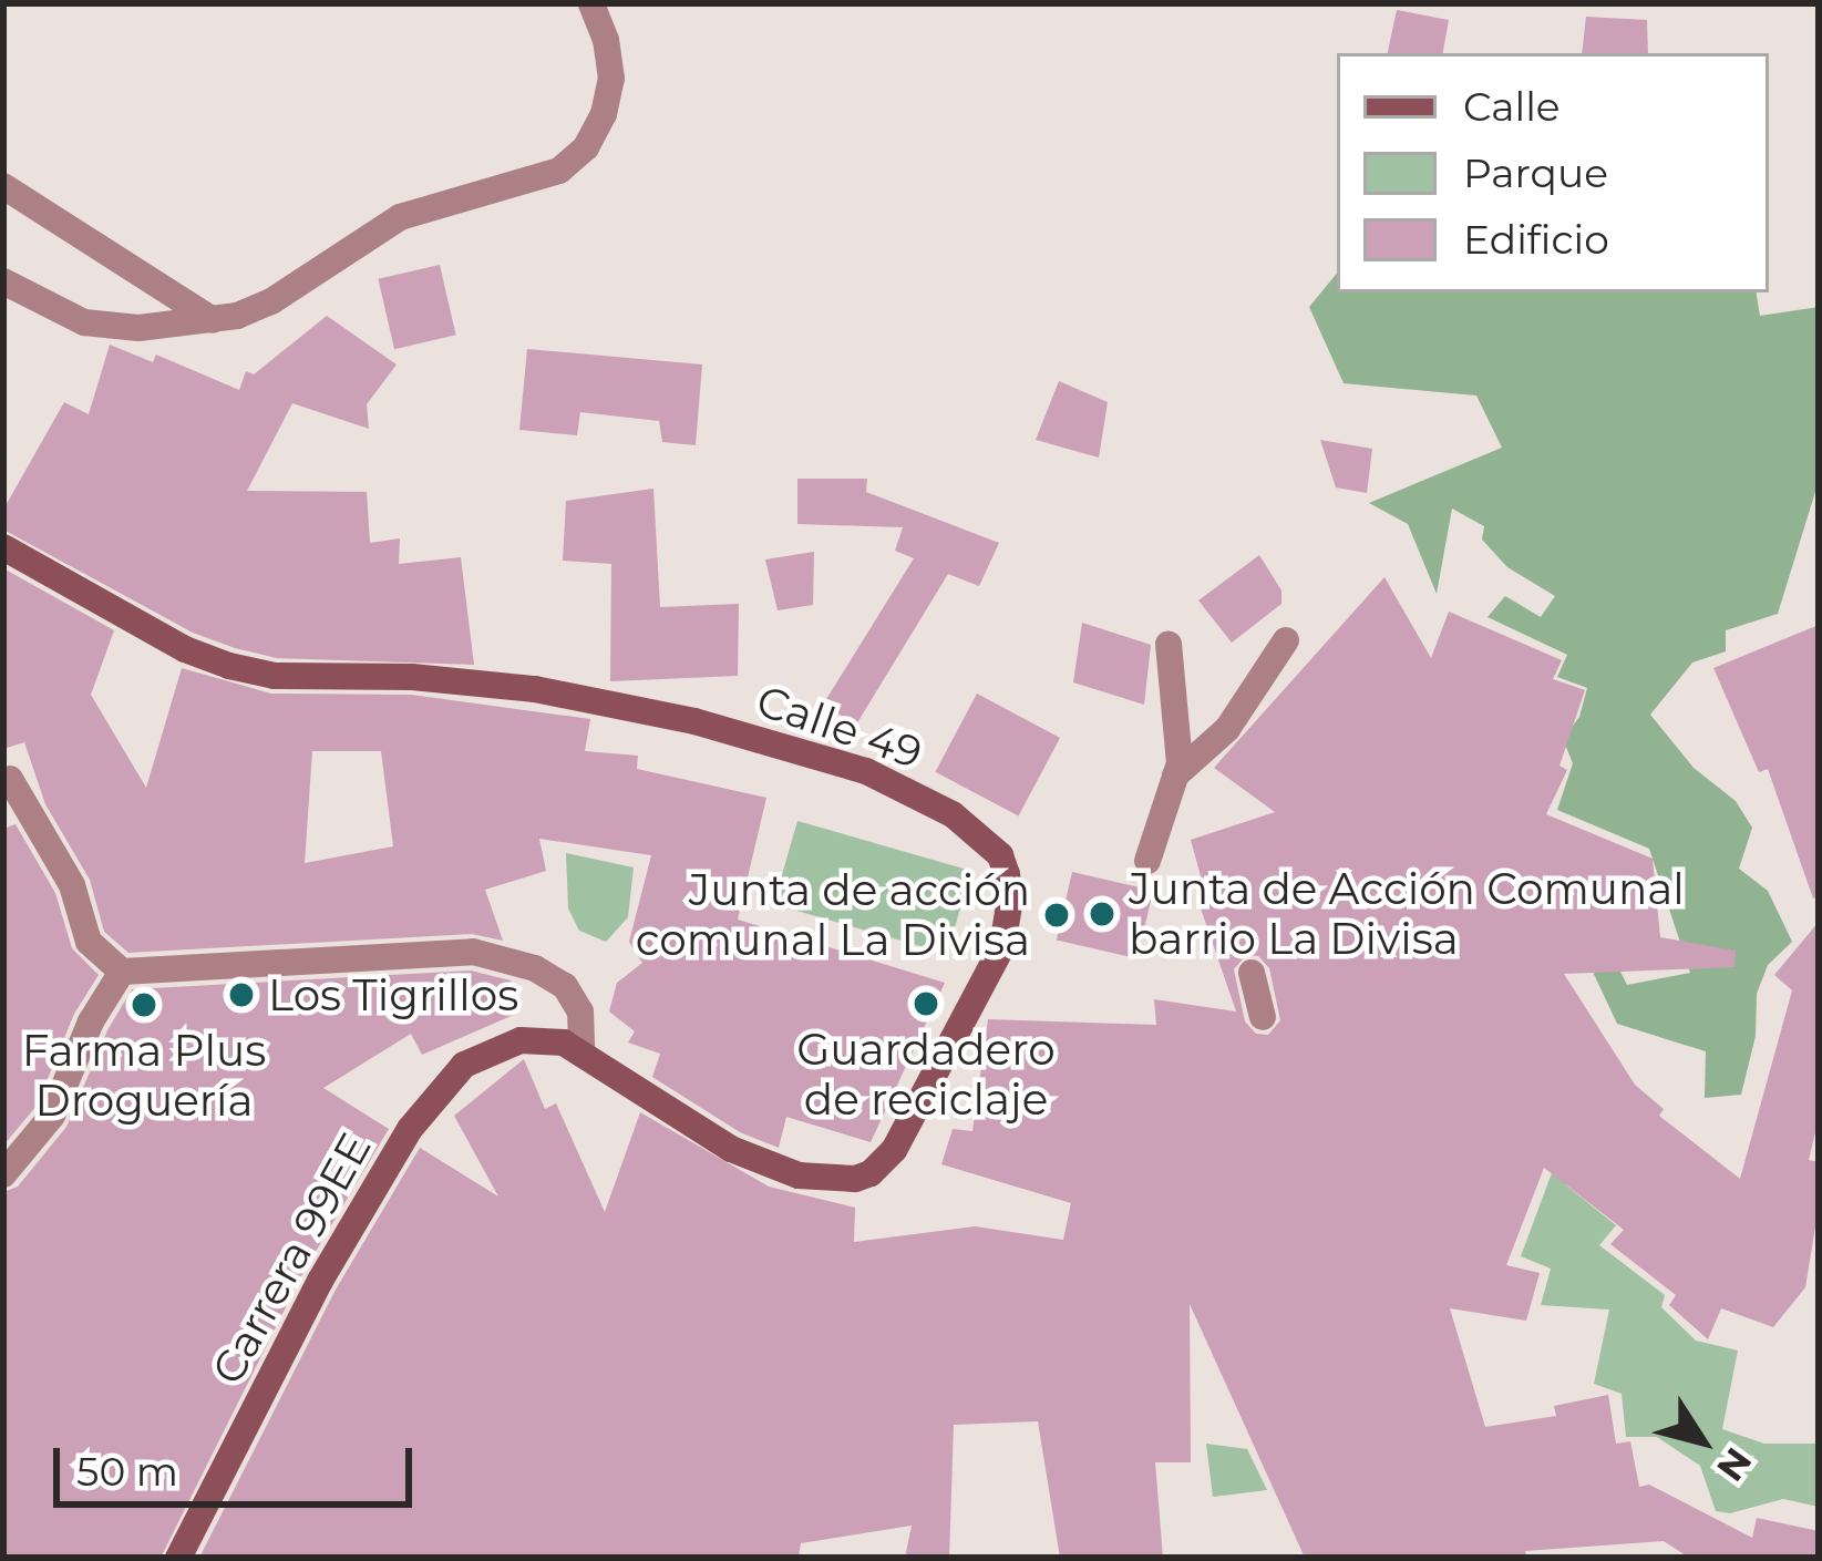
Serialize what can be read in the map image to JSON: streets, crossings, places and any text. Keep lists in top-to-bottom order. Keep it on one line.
{"streets":{"street":["Calle 49","Carrera 99EE"]},"crossings":[["Calle 49","Carrera 99EE"]],"places":["Junta de Acción Comunal barrio La Divisa","Junta de acción comunal La Divisa","Los Tigrillos","Guardadero de reciclaje","Farma Plus Droguería"],"legend":["Calle","Parque","Edificio"],"scale_bar":"50 m","north":"bottom right"}
